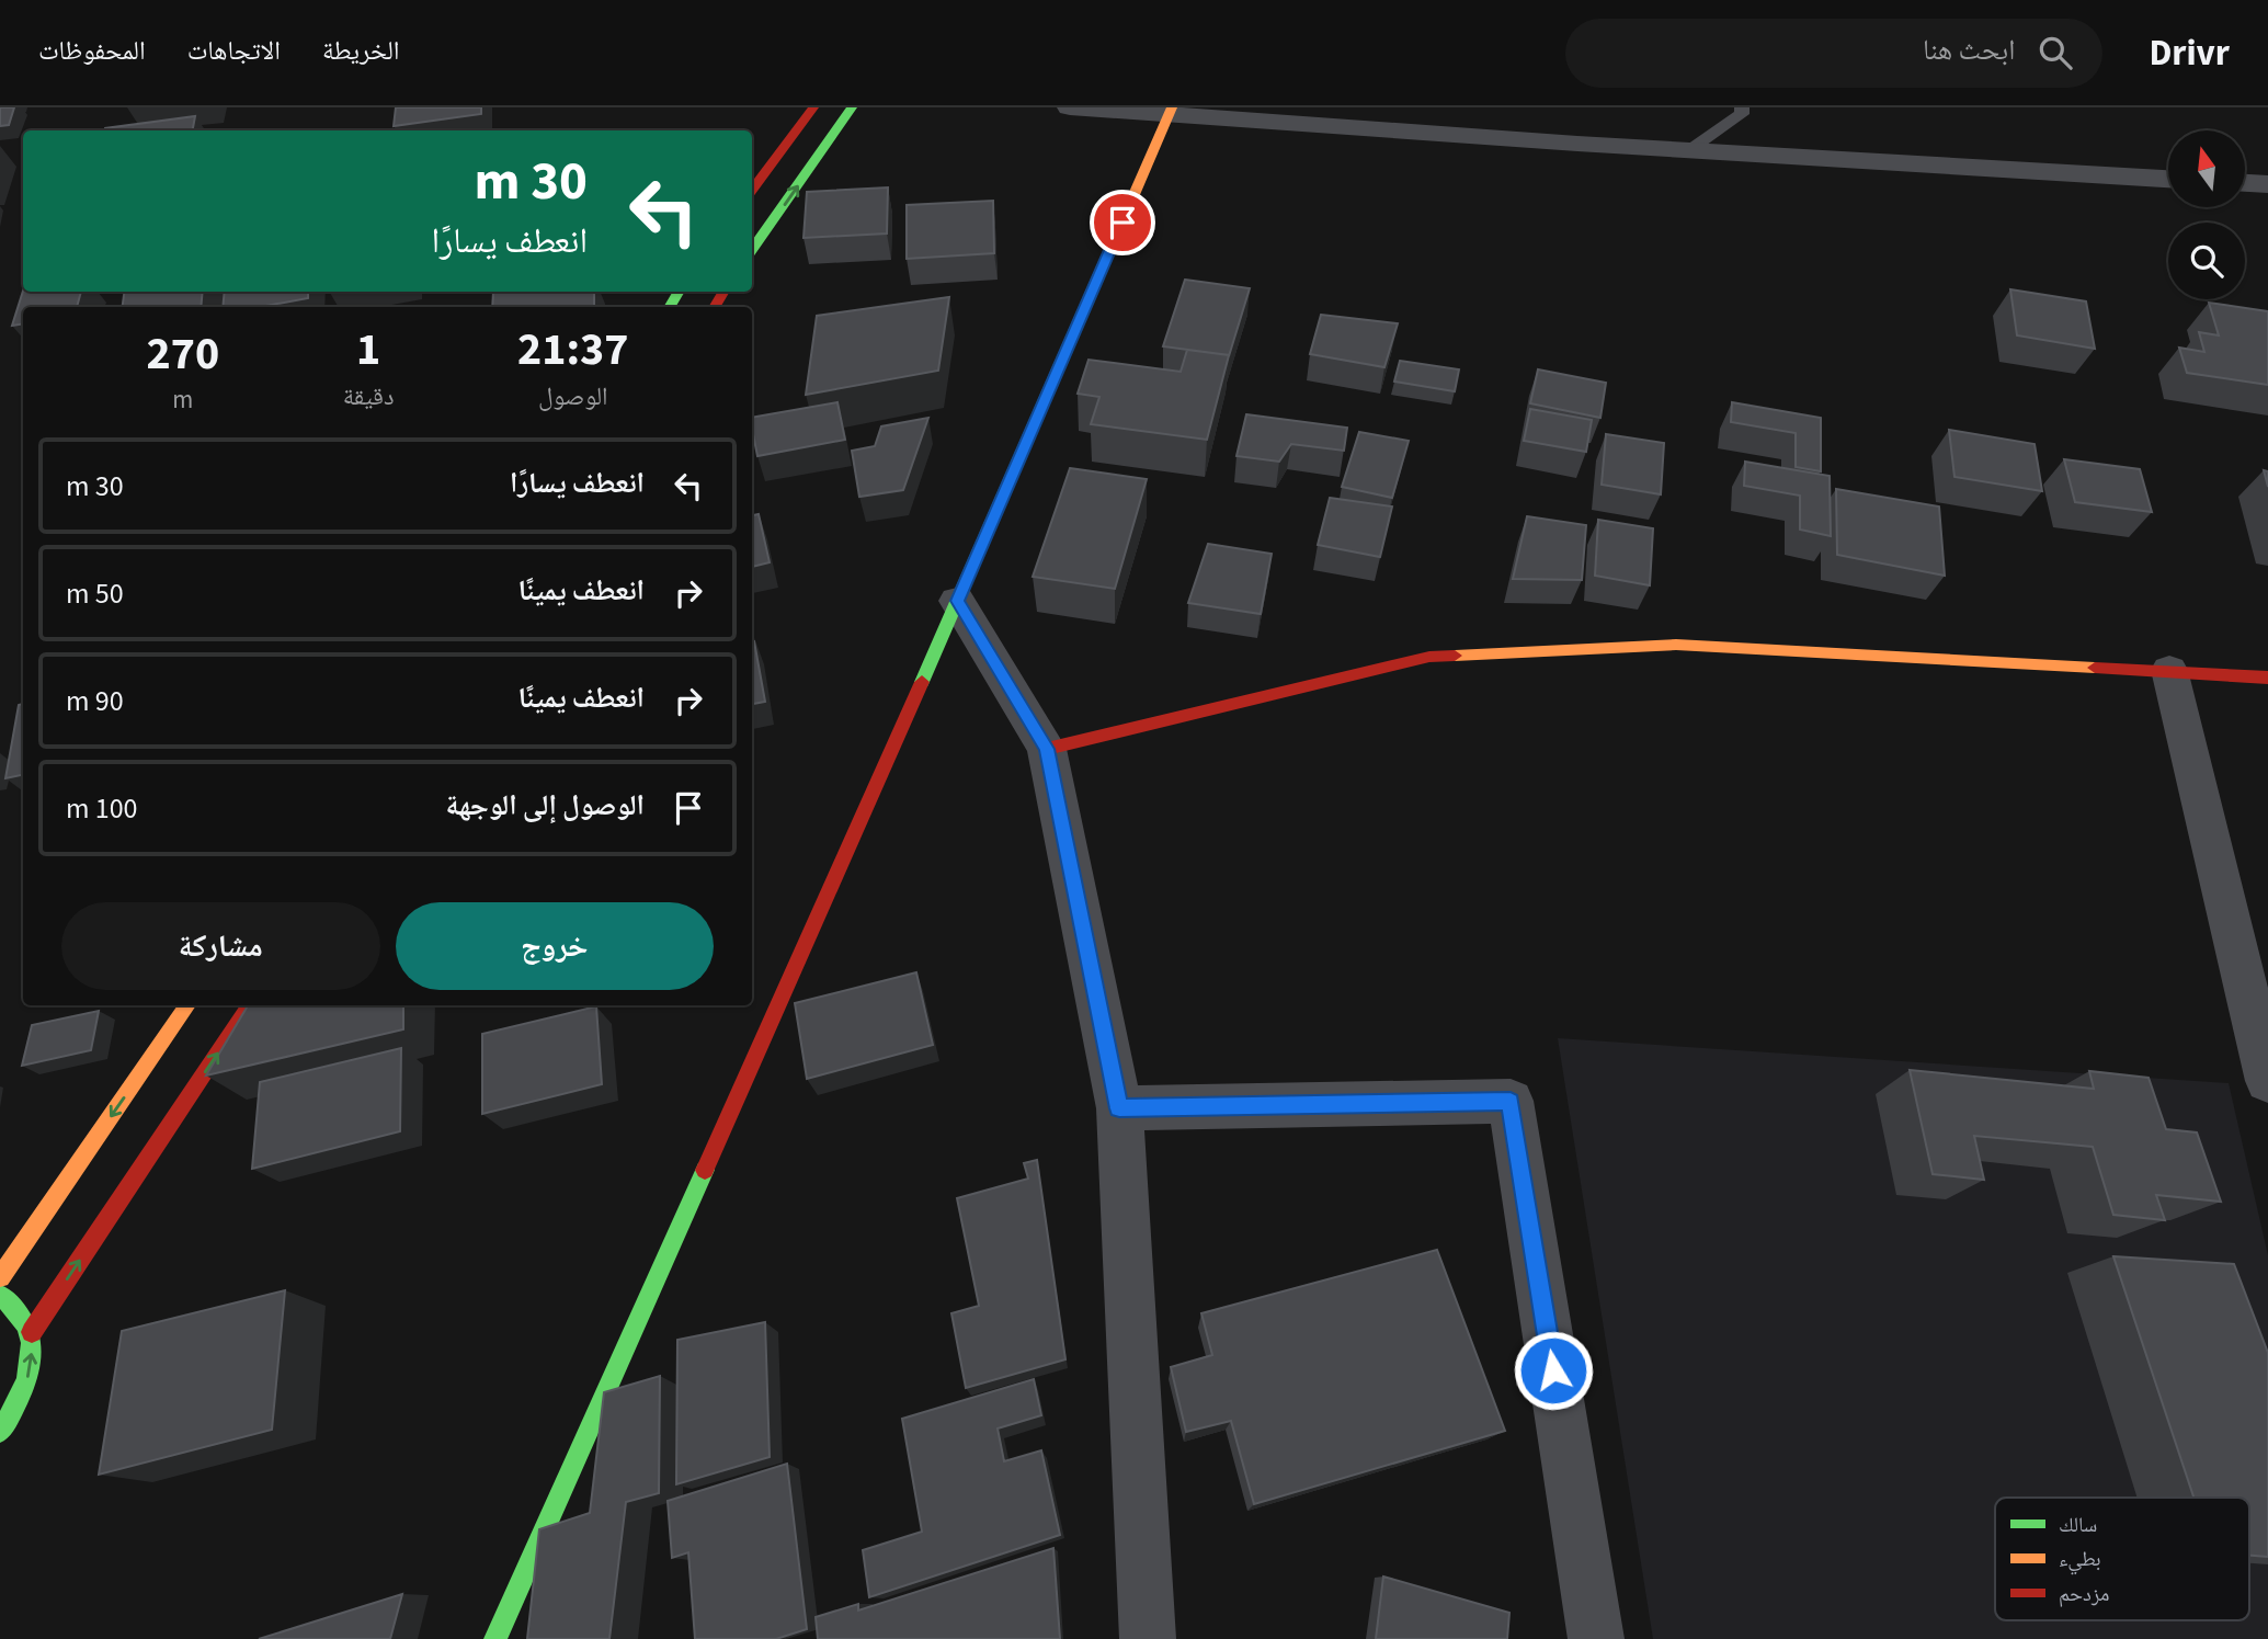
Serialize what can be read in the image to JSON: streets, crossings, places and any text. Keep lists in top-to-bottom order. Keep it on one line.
{"legend":["سالك","بطيء","مزدحم"],"north":"top","page":{"header":"Drivr","search":"ابحث هنا","nav":["الخريطة","الاتجاهات","المحفوظات"],"turn":["30 m","انعطف يسارًا"],"eta":["21:37","الوصول","1","دقيقة","270","m"],"list":[{"name":"انعطف يسارًا","value":"30 m"},{"name":"انعطف يمينًا","value":"50 m"},{"name":"انعطف يمينًا","value":"90 m"},{"name":"الوصول إلى الوجهة","value":"100 m"}],"buttons":["خروج","مشاركة"]}}
